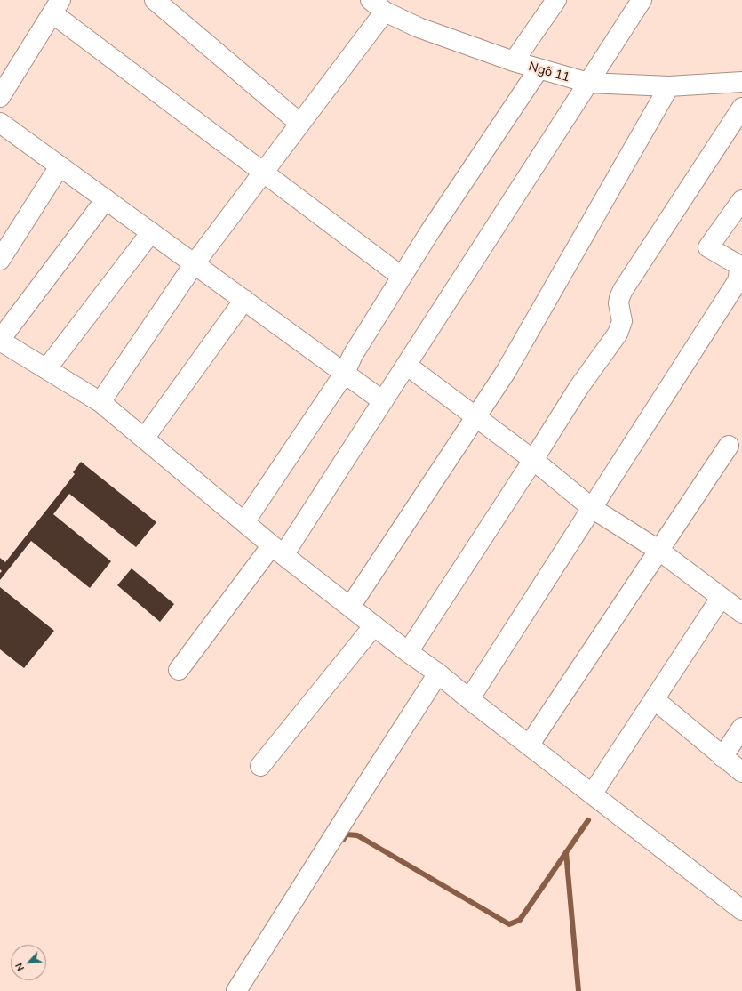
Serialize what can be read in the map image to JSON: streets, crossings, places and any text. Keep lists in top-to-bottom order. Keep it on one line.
{"streets":{"street":["Ngõ 11"]},"north":"bottom left"}
